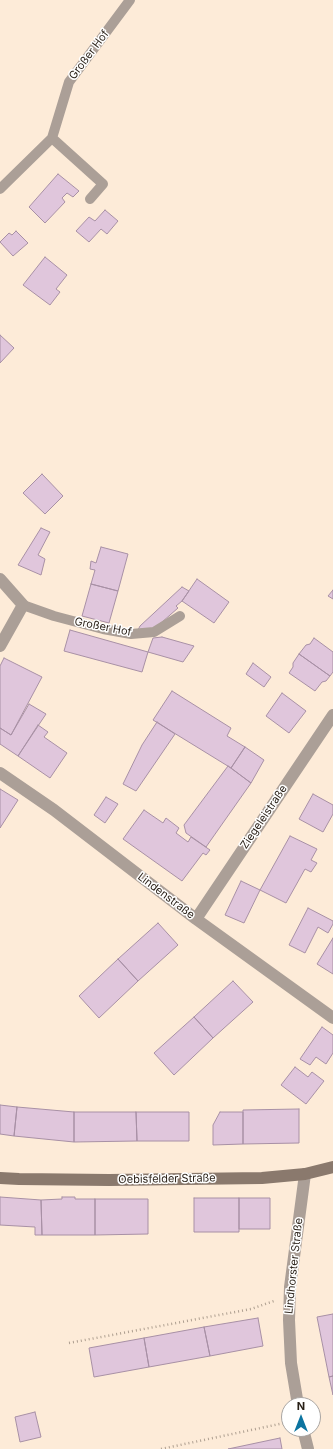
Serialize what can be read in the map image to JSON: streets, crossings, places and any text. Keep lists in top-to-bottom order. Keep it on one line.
{"streets":{"street":["Großer Hof","Ziegeleistraße","Lindenstraße","Oebisfelder Straße","Lindhorster Straße"]},"crossings":[["Ziegeleistraße","Lindenstraße"],["Oebisfelder Straße","Lindhorster Straße"]],"north":"top"}
